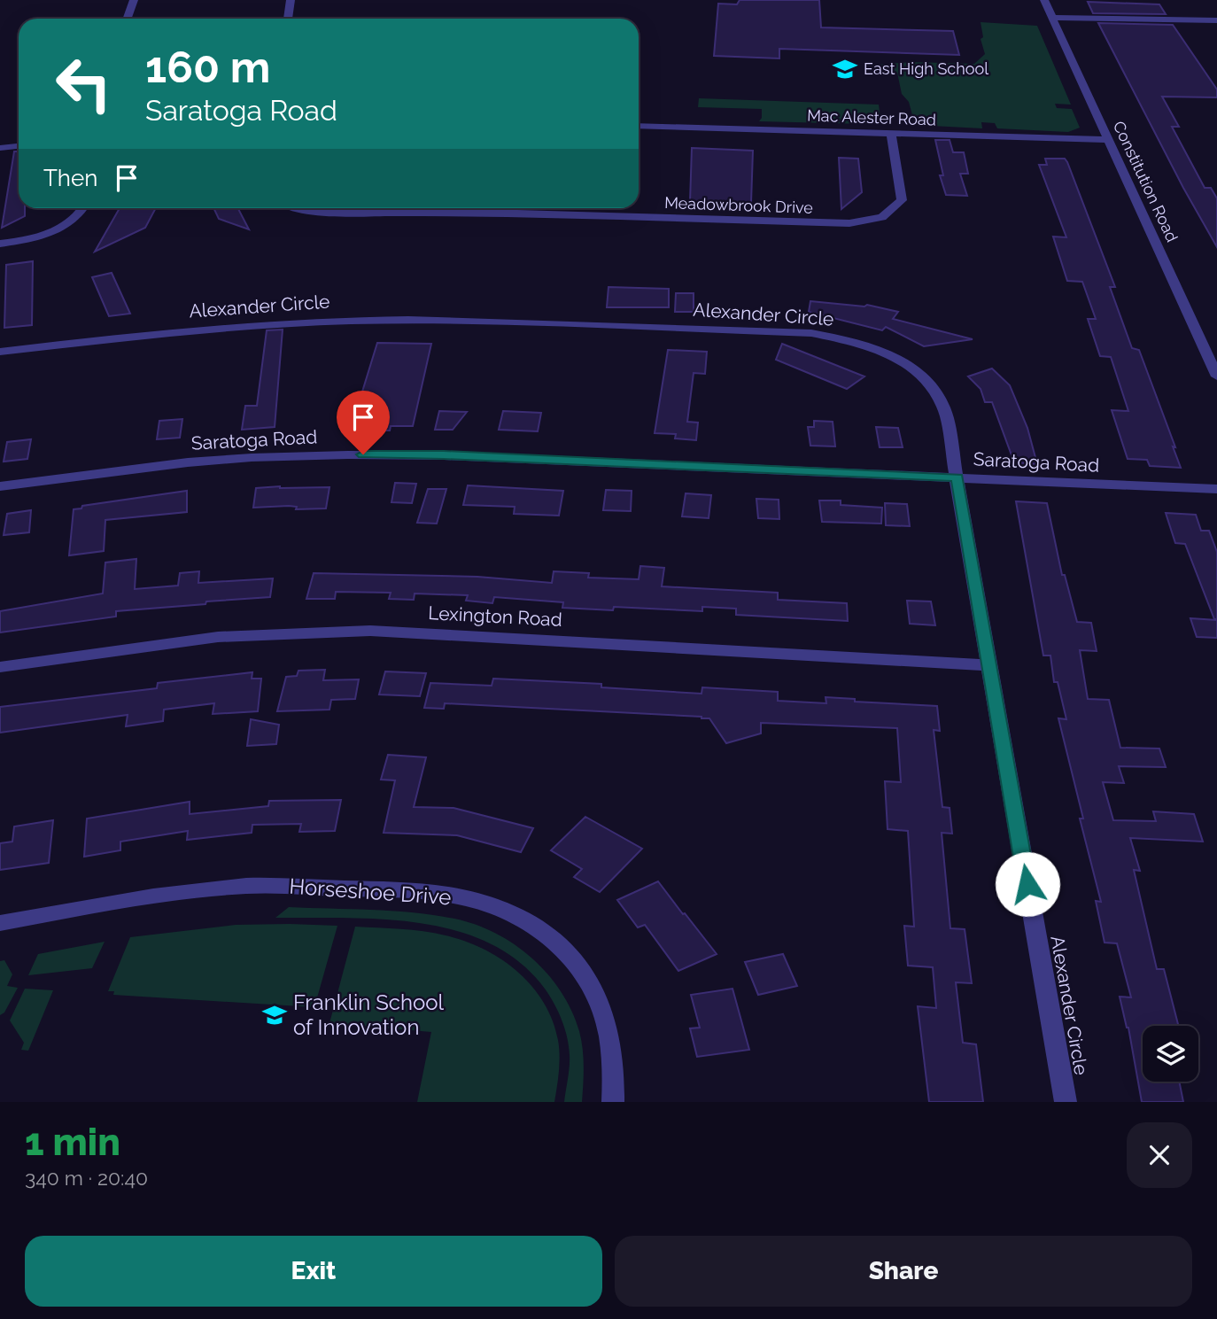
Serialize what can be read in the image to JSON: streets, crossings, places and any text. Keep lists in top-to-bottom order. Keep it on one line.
{"streets":{"street":["Mac Alester Road","Constitution Road","Meadowbrook Drive","Alexander Circle","Saratoga Road","Lexington Road","Horseshoe Drive"]},"crossings":[["Mac Alester Road","Constitution Road"],["Mac Alester Road","Meadowbrook Drive"],["Alexander Circle","Saratoga Road"],["Alexander Circle","Lexington Road"]],"places":{"school or university":["East High School","Franklin School of Innovation"]},"page":{"turn":["160 m","Saratoga Road"],"then":"Then","heading":["1 min","340 m · 20:40"],"buttons":["Exit","Share"]}}
